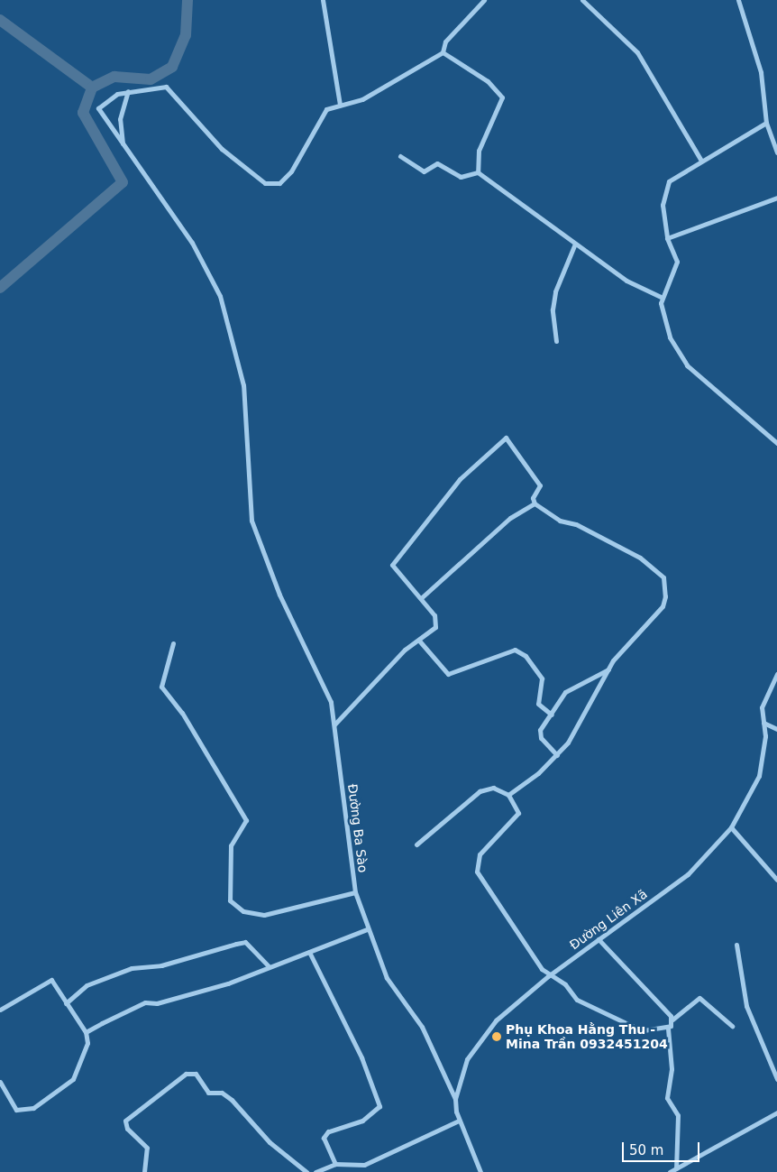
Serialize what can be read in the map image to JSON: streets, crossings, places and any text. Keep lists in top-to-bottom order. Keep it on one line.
{"streets":{"street":["Đường Ba Sào","Đường Liên Xã"]},"crossings":[["Đường Ba Sào","Đường Liên Xã"]],"places":["Phụ Khoa Hằng Thu - Mina Trần 0932451204"],"scale_bar":"50 m"}
